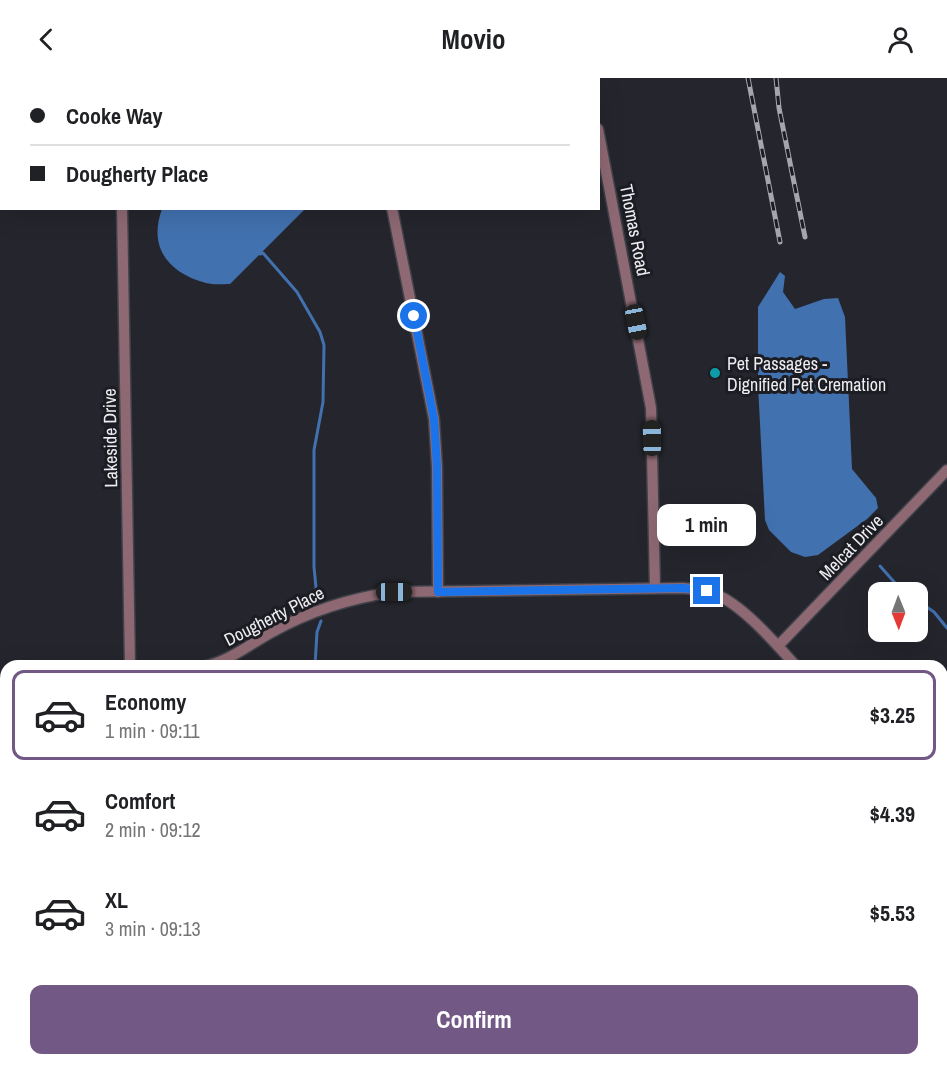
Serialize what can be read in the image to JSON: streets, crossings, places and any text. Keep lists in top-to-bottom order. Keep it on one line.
{"streets":{"street":["Thomas Road","Lakeside Drive","Melcat Drive","Dougherty Place"]},"crossings":[["Thomas Road","Dougherty Place"],["Melcat Drive","Dougherty Place"]],"places":["Pet Passages - Dignified Pet Cremation"],"north":"bottom","page":{"header":"Movio","banner":["Cooke Way","Dougherty Place"],"bubble":"1 min","list":[{"name":"Economy","note":"1 min · 09:11","value":"$3.25"},{"name":"Comfort","note":"2 min · 09:12","value":"$4.39"},{"name":"XL","note":"3 min · 09:13","value":"$5.53"}],"buttons":"Confirm"}}
